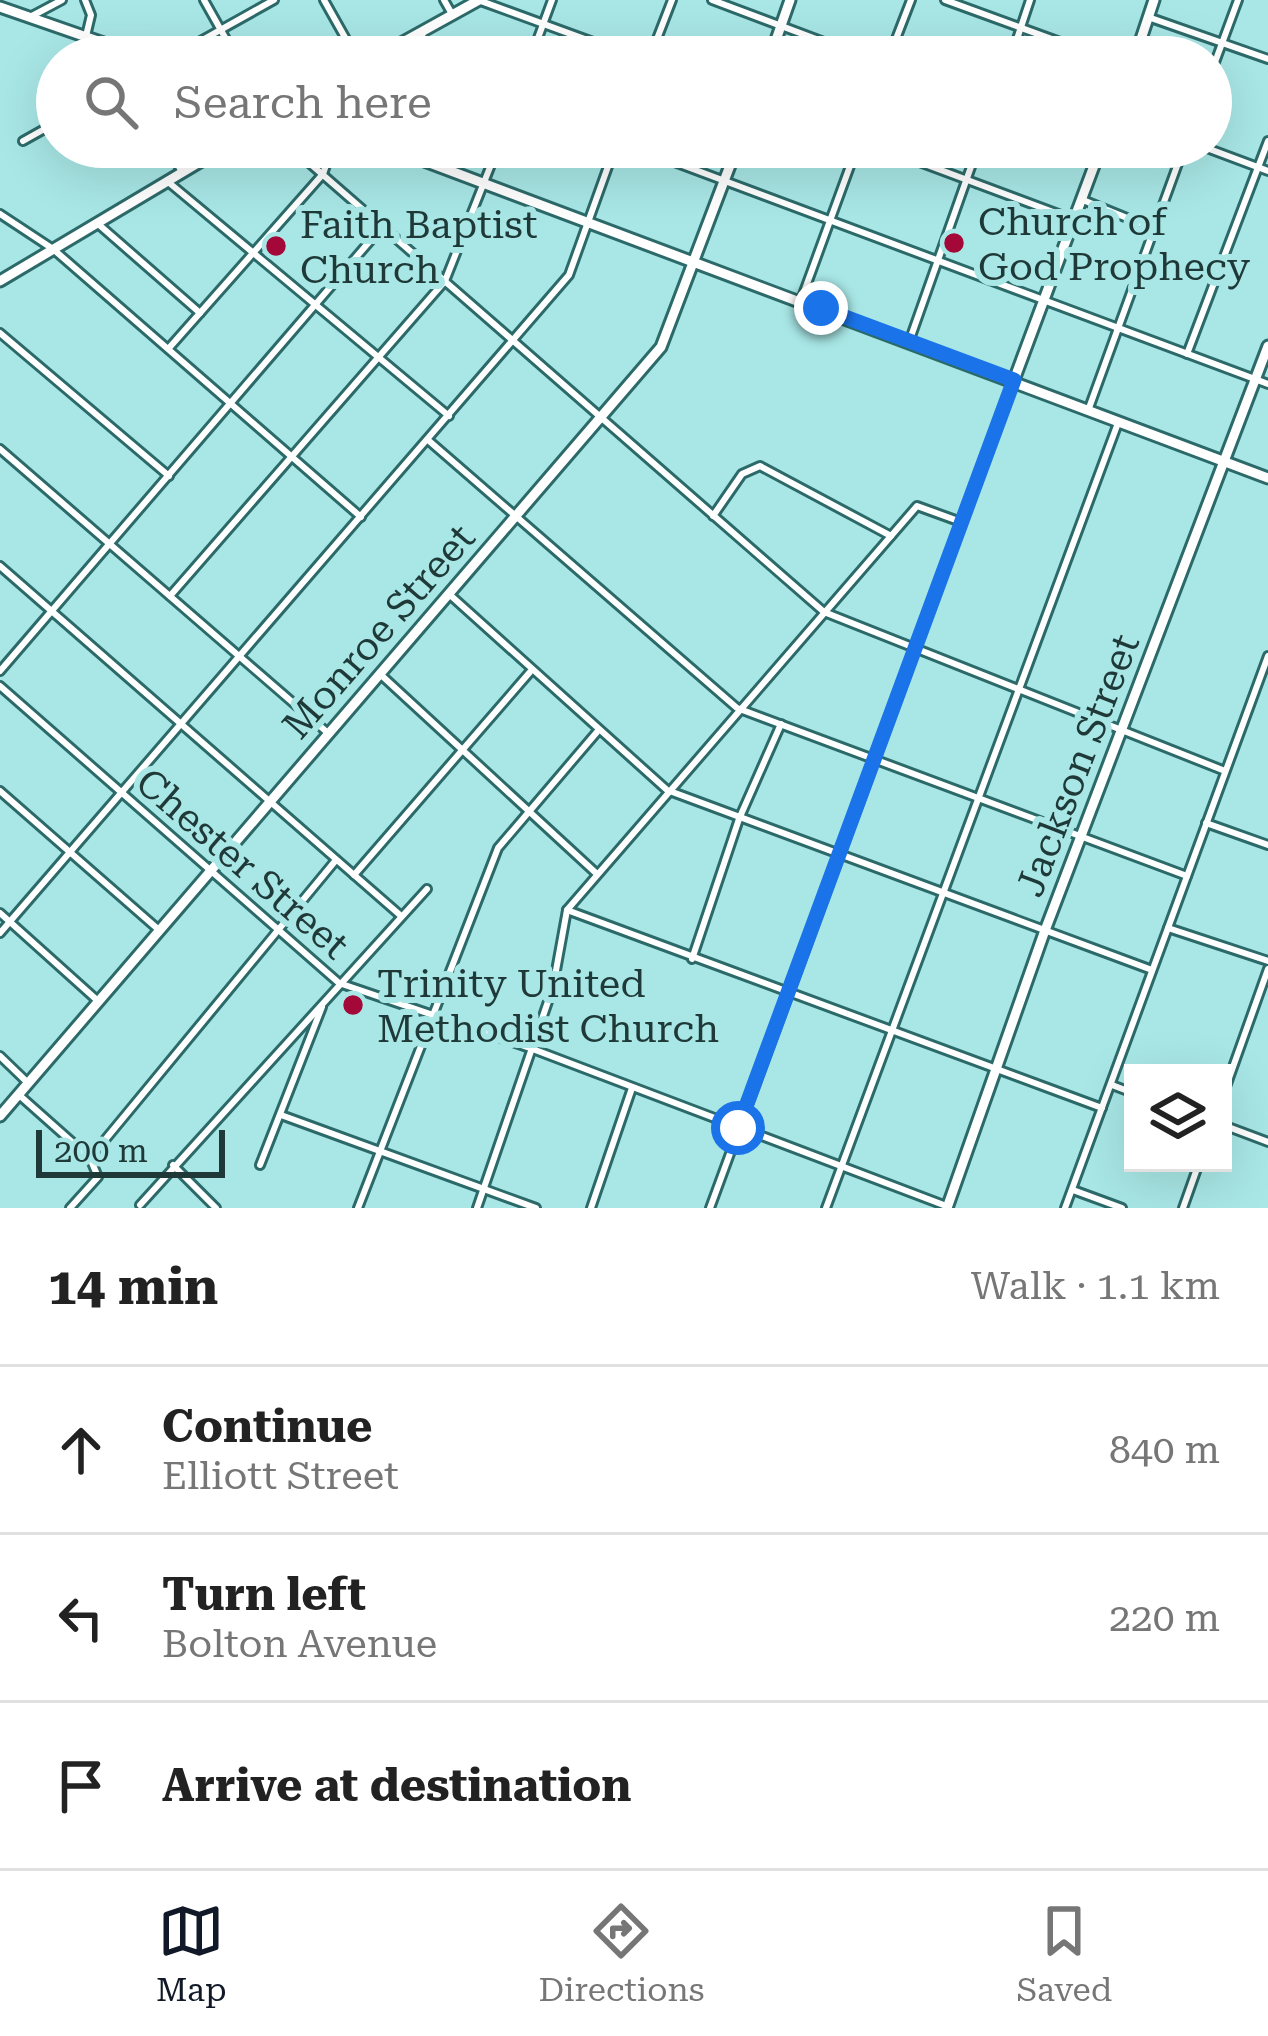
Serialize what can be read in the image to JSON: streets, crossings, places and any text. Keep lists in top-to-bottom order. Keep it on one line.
{"streets":{"main road":["Monroe Street","Jackson Street"],"street":["Chester Street"]},"crossings":[["Monroe Street","Chester Street"],["Jackson Street","Chester Street"]],"places":["Church of God Prophecy","Faith Baptist Church","Trinity United Methodist Church"],"scale_bar":"200 m","page":{"search":"Search here","scale":"200 m","heading":["14 min","Walk · 1.1 km"],"list":[["Continue","Elliott Street","840 m"],["Turn left","Bolton Avenue","220 m"],"Arrive at destination"],"nav":["Map","Directions","Saved"]}}
